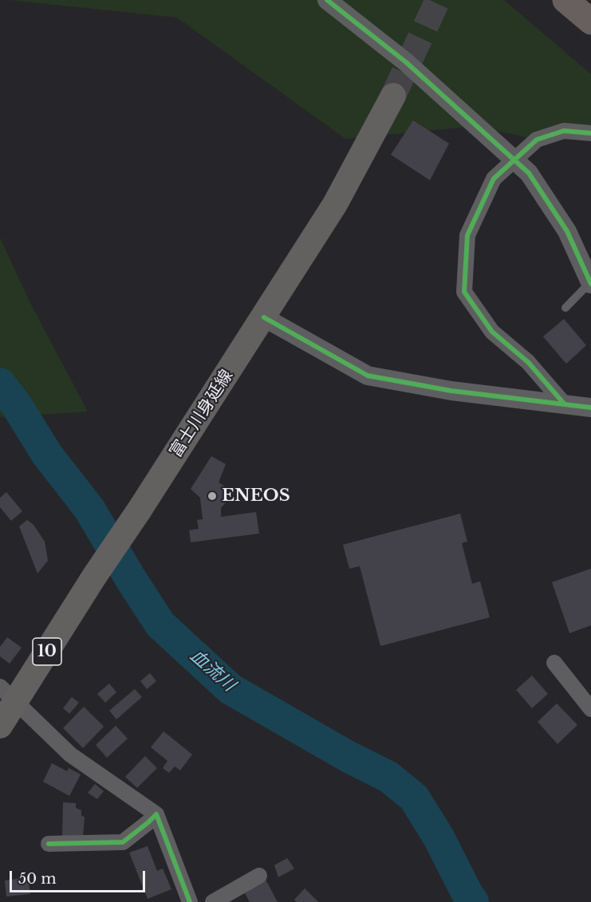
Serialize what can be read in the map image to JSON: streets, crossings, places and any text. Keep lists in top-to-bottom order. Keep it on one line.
{"streets":{"main road":["富士川身延線","10"]},"water":["血流川"],"places":["ENEOS"],"scale_bar":"50 m"}
